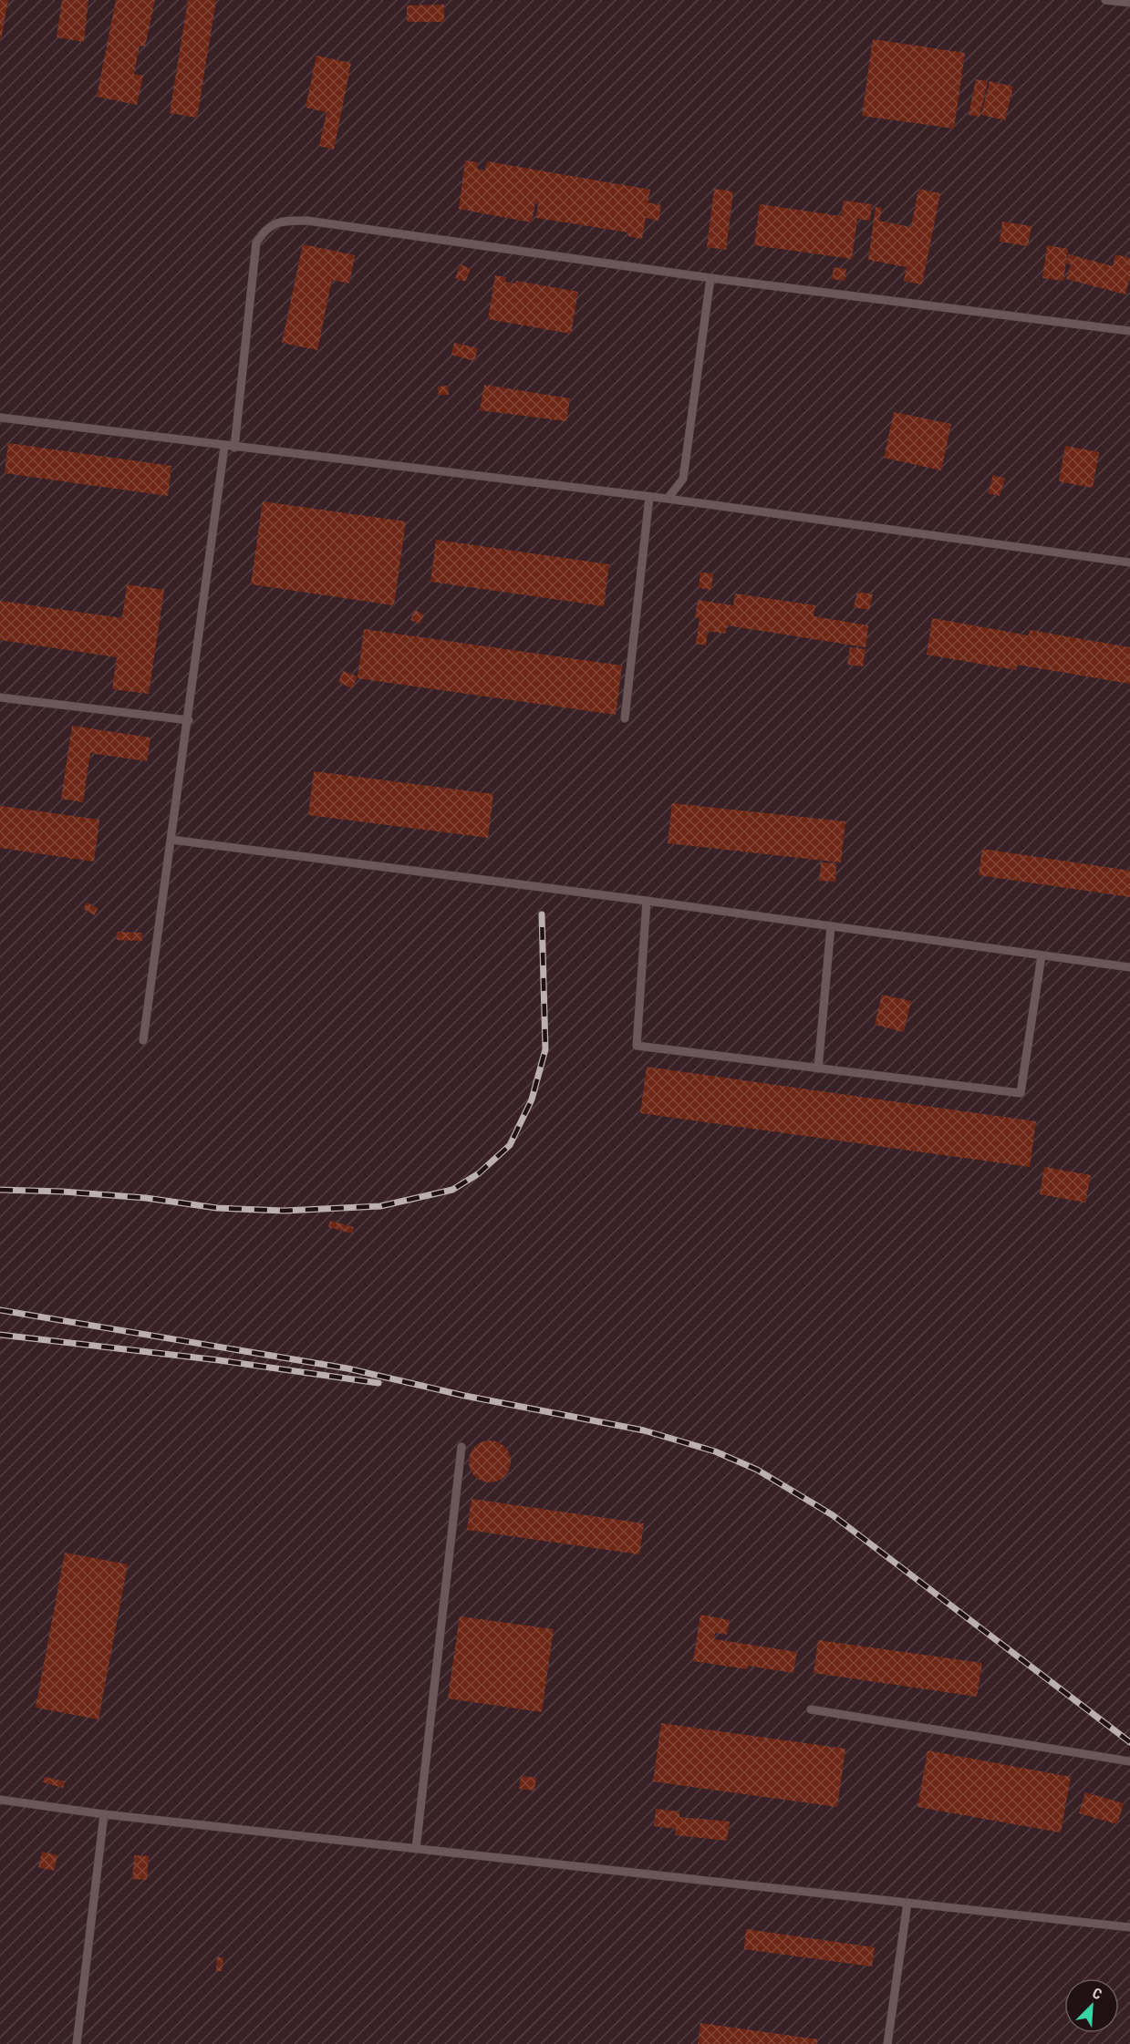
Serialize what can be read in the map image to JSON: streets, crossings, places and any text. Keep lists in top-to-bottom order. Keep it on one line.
{"north":"top right"}
